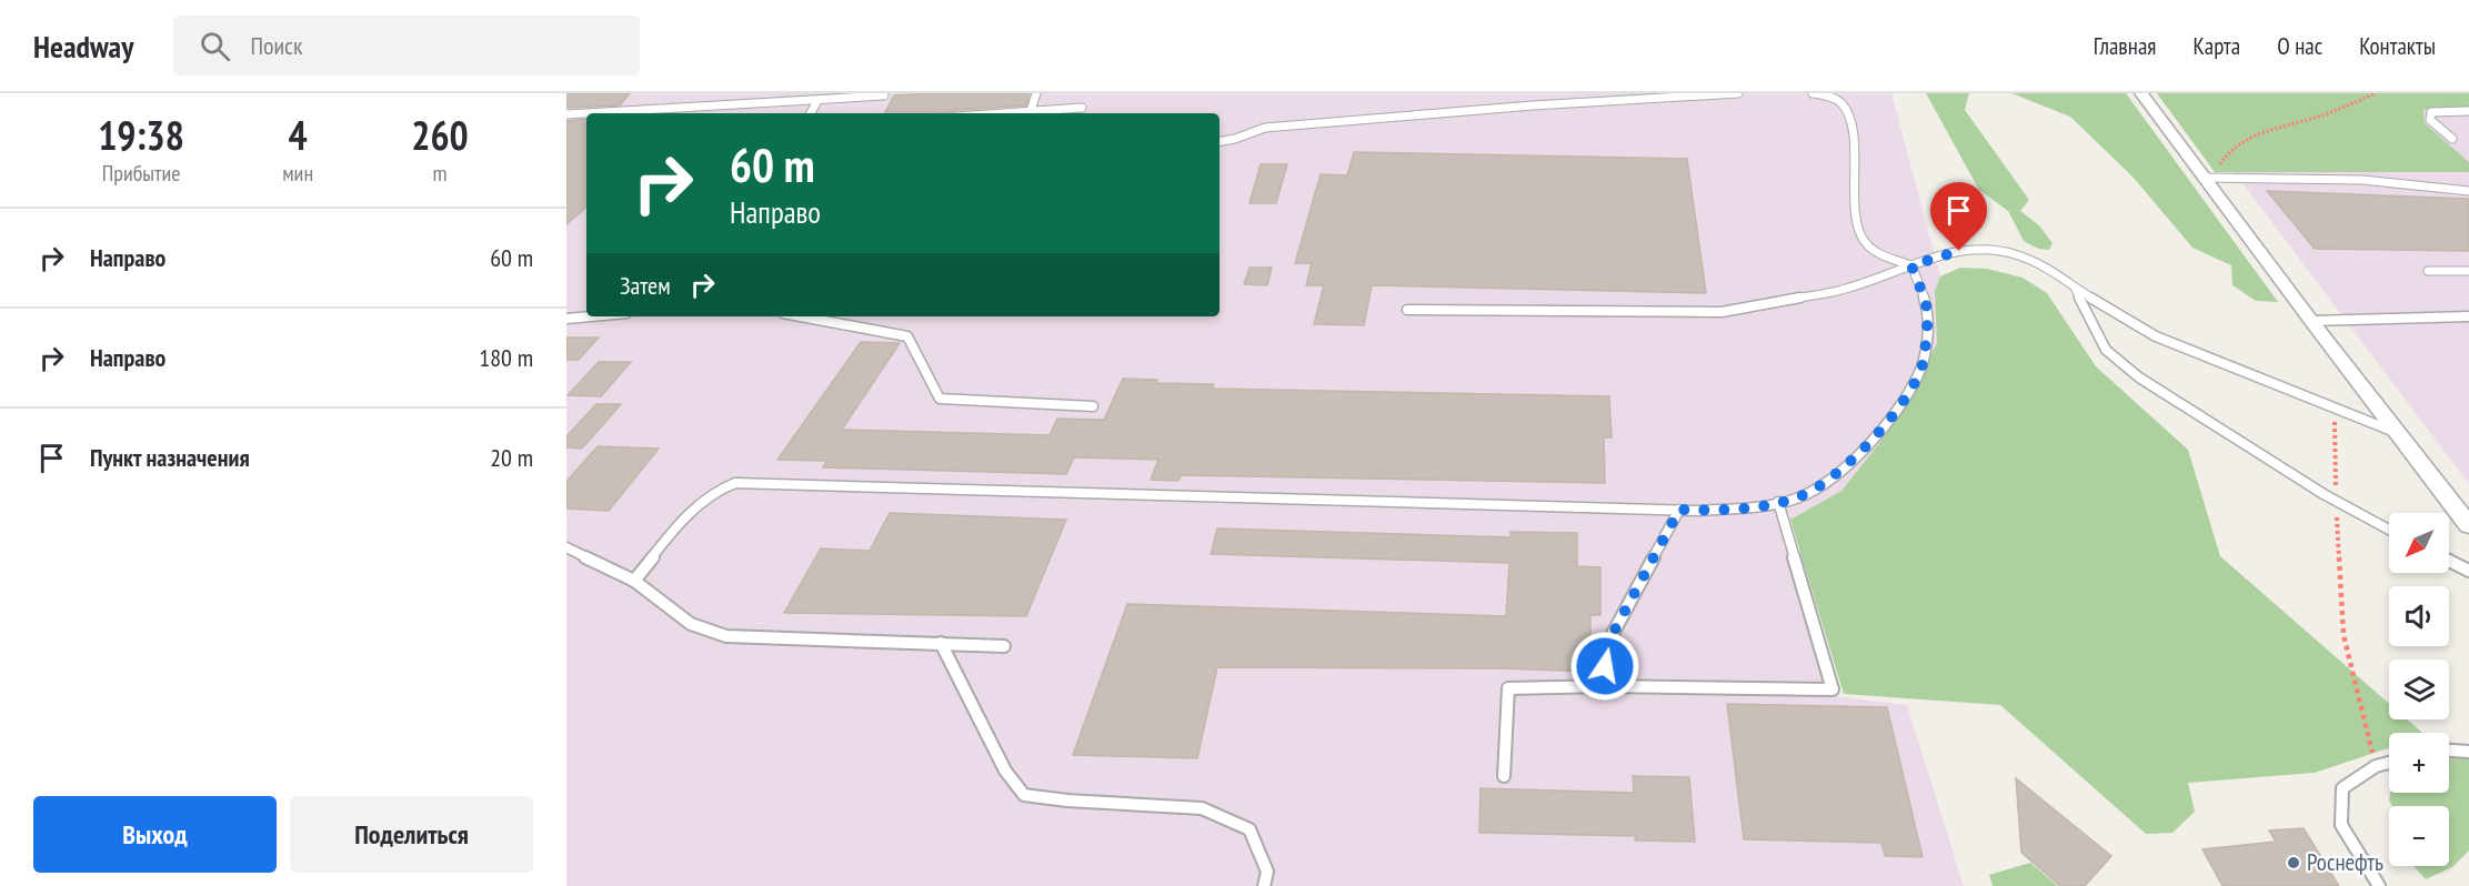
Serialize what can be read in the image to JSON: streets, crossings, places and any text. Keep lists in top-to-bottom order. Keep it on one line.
{"places":["Роснефть"],"north":"bottom left","page":{"header":"Headway","search":"Поиск","nav":["Главная","Карта","О нас","Контакты"],"eta":["19:38","Прибытие","4","мин","260","m"],"turn":["60 m","Направо"],"list":[{"name":"Направо","value":"60 m"},{"name":"Направо","value":"180 m"},{"name":"Пункт назначения","value":"20 m"}],"then":"Затем","map_buttons":["+","−"],"buttons":["Выход","Поделиться"]}}
